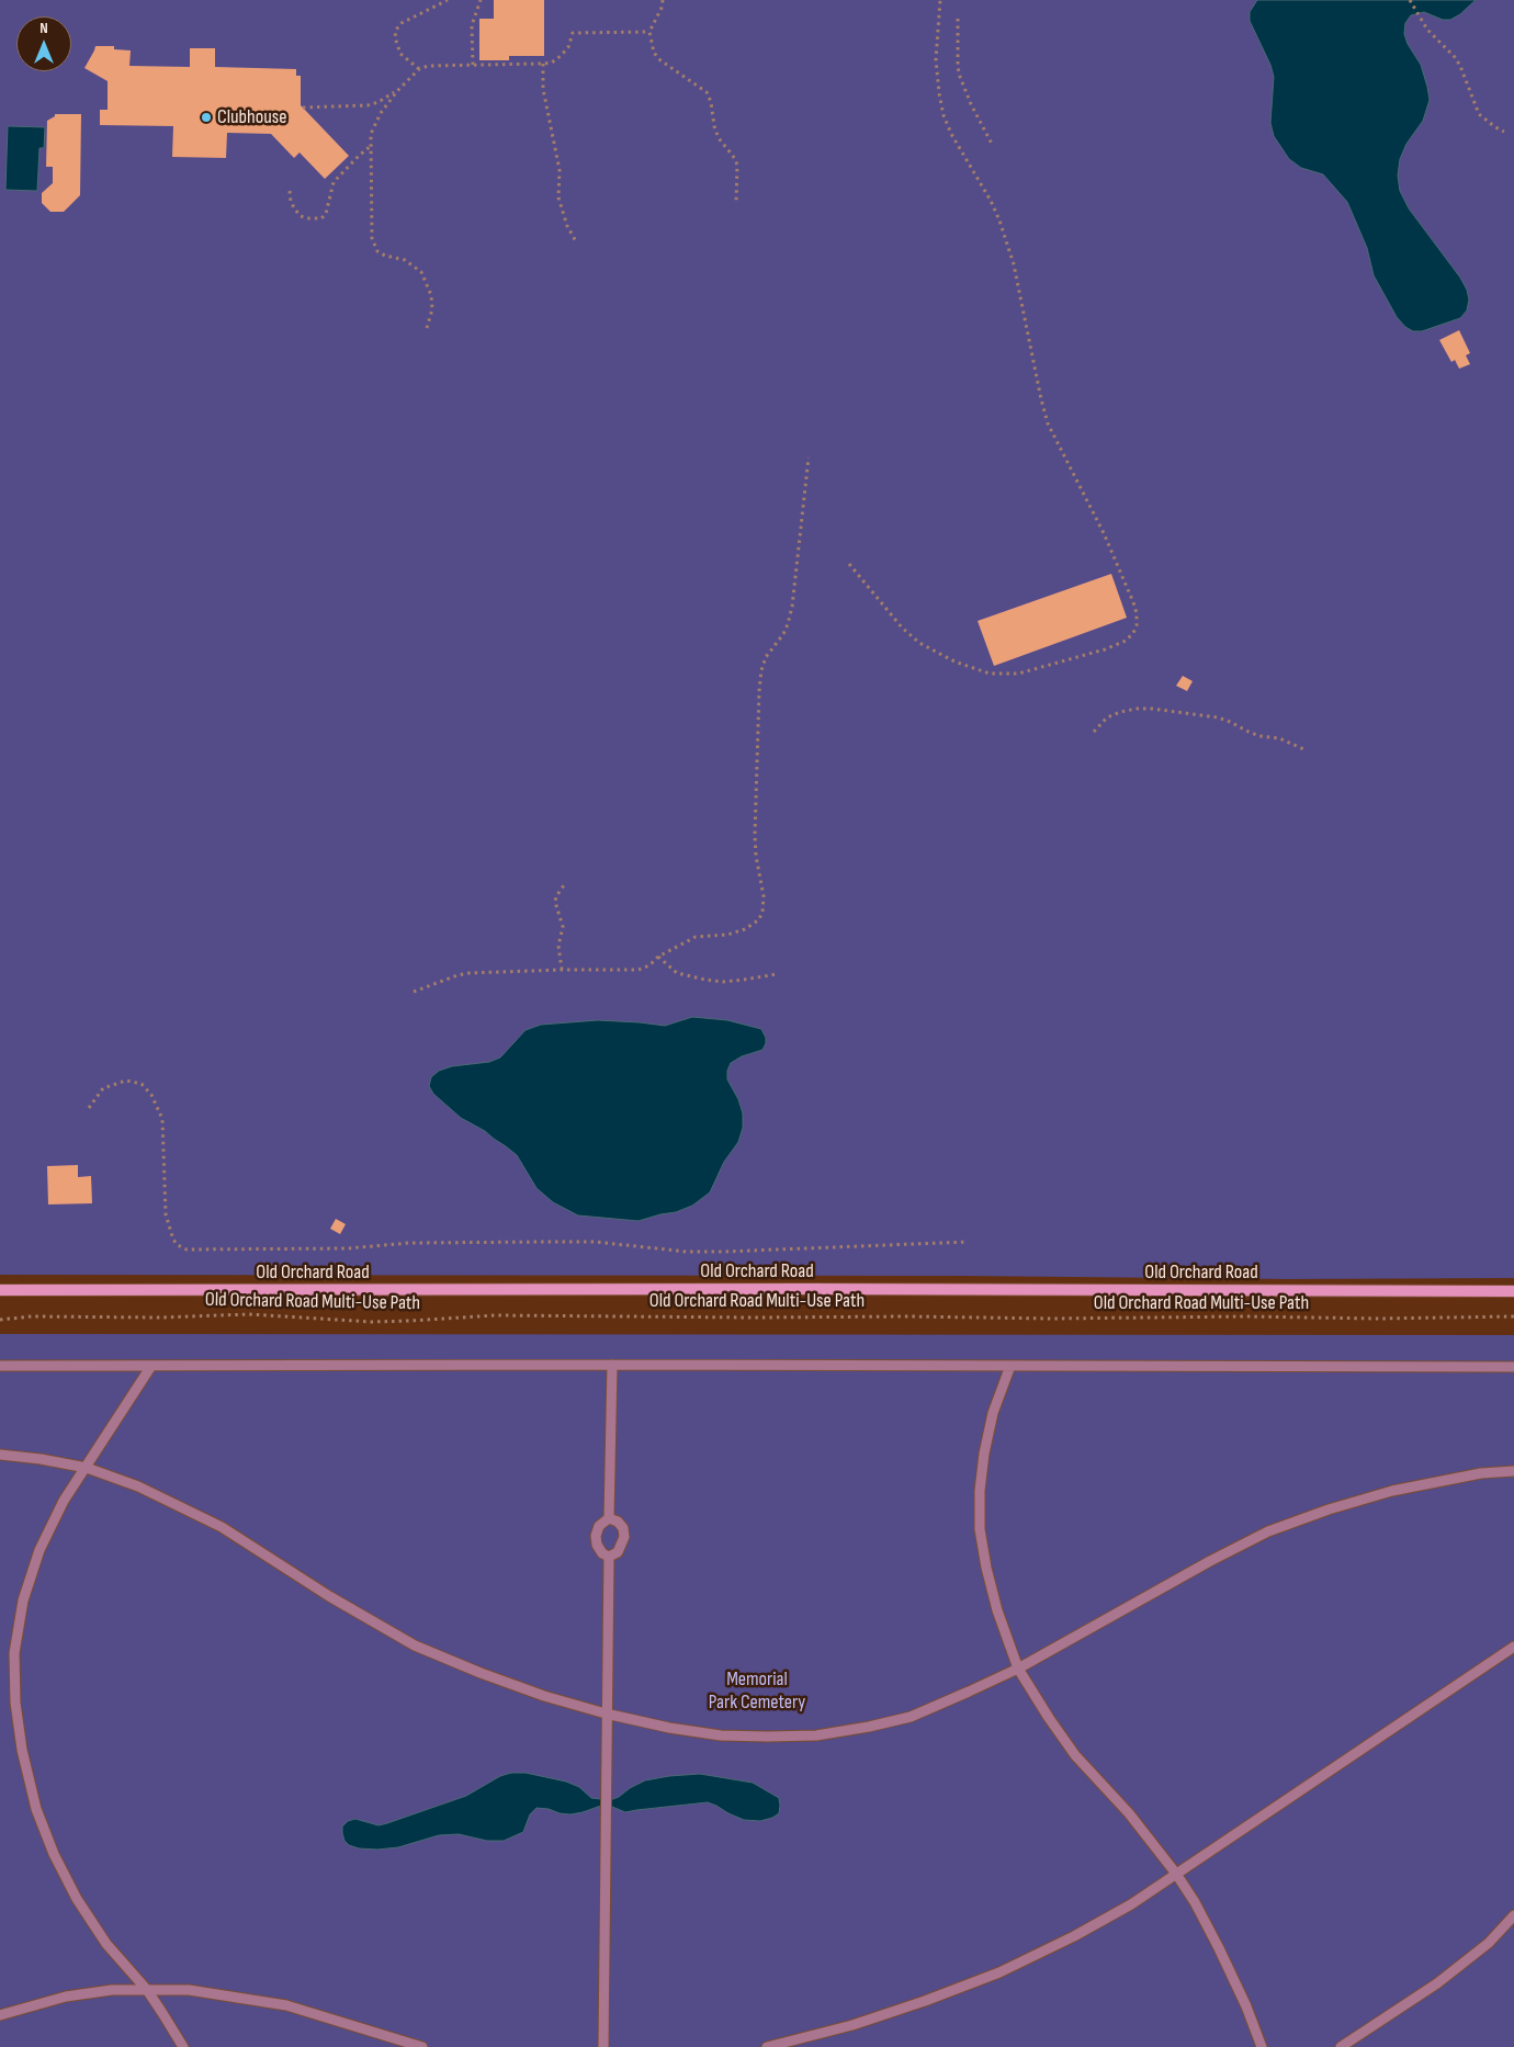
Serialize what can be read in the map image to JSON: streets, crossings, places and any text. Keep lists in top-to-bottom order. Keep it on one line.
{"streets":{"main road":["Old Orchard Road"],"path":["Old Orchard Road Multi-Use Path"]},"parks":["Memorial Park Cemetery"],"places":["Clubhouse"],"north":"top"}
